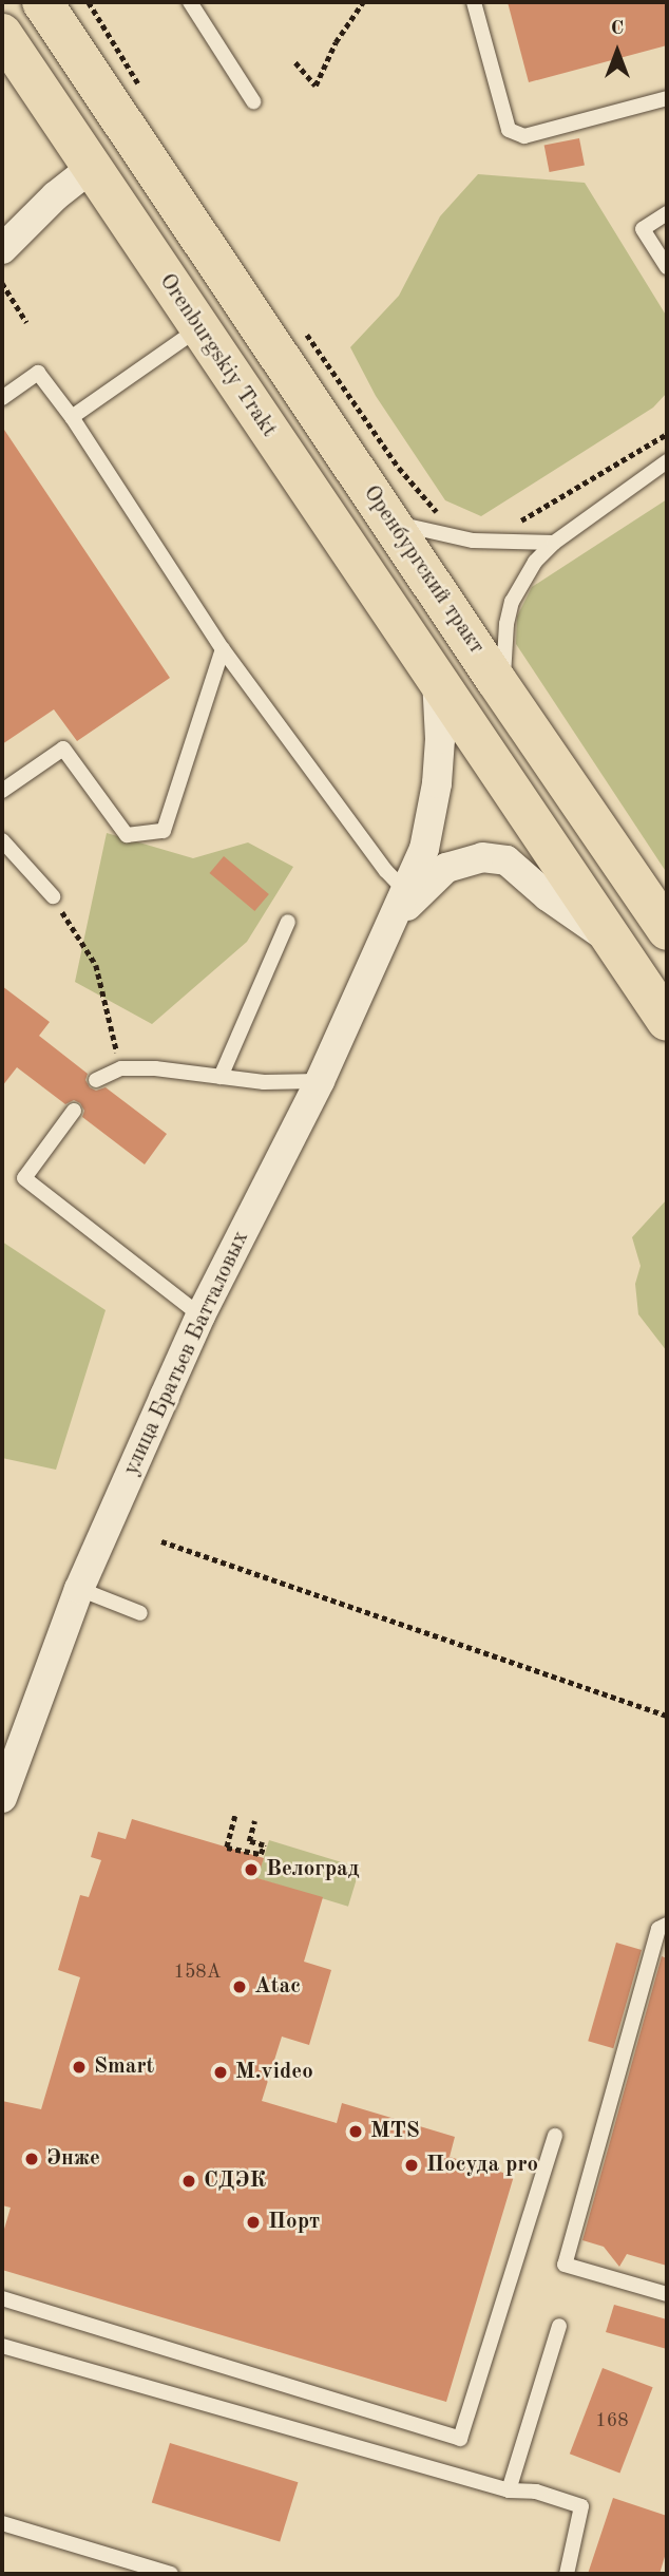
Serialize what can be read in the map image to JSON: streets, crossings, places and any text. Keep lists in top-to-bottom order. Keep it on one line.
{"streets":{"main road":["Orenburgskiy Trakt","Оренбургский тракт"],"street":["улица Братьев Батталовых"]},"crossings":[["Orenburgskiy Trakt","улица Братьев Батталовых"]],"places":["Велоград","Atac","Smart","M.video","MTS","Энже","Посуда pro","СДЭК","Порт"],"house_numbers":["158А","168"],"north":"top"}
